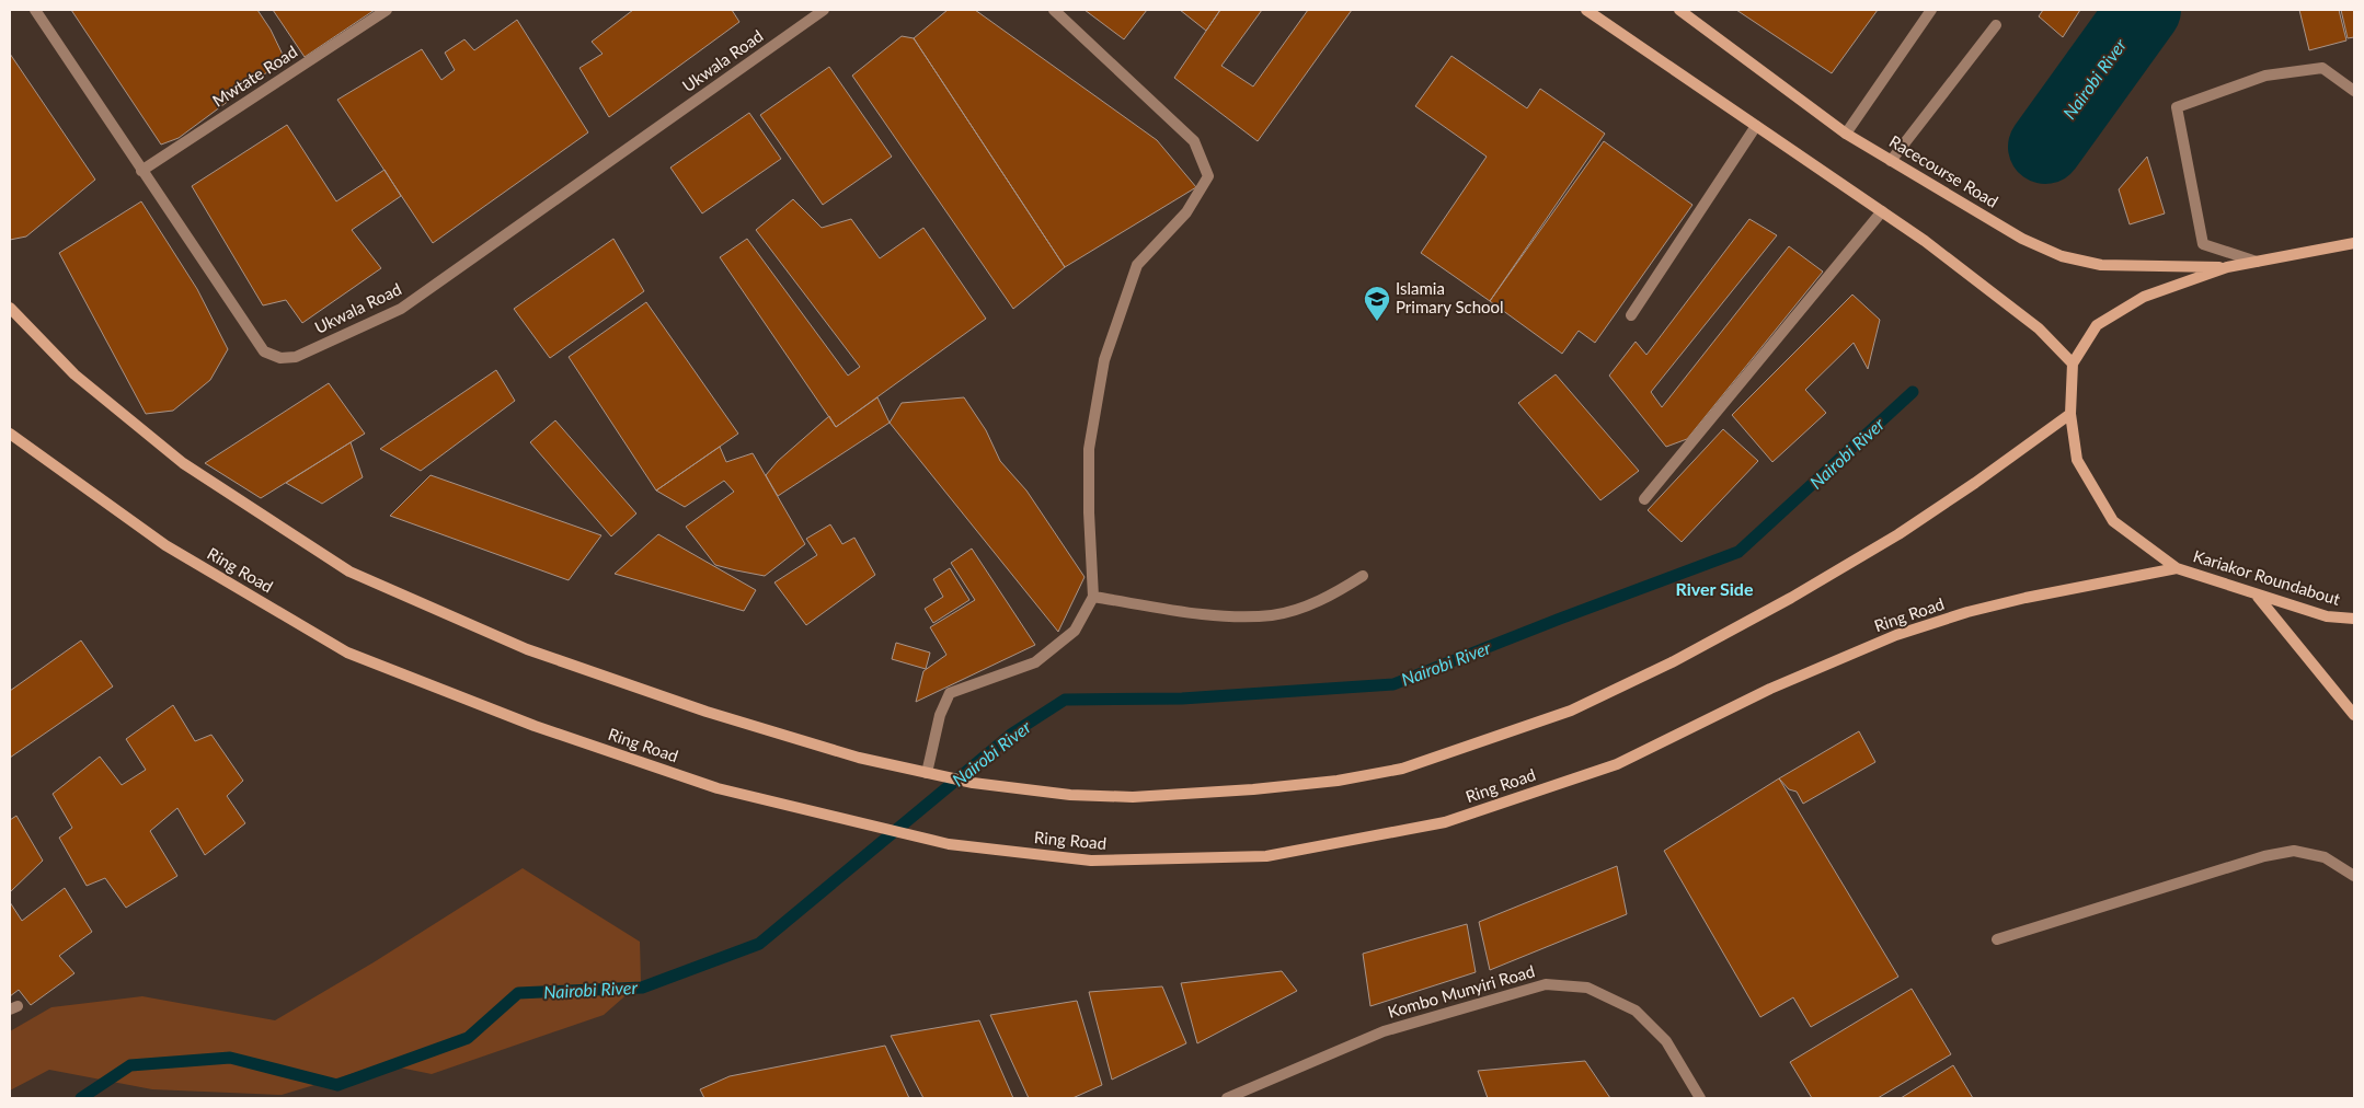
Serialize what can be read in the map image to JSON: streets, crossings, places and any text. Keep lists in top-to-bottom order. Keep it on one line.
{"streets":{"main road":["Racecourse Road","Ring Road","Kariakor Roundabout"],"street":["Ukwala Road","Mwtate Road","Kombo Munyiri Road"]},"crossings":[["Ukwala Road","Mwtate Road"],["Racecourse Road","Kariakor Roundabout"],["Ring Road","Kariakor Roundabout"]],"districts":["River Side"],"water":["Nairobi River"],"places":{"school or university":["Islamia Primary School"]}}
